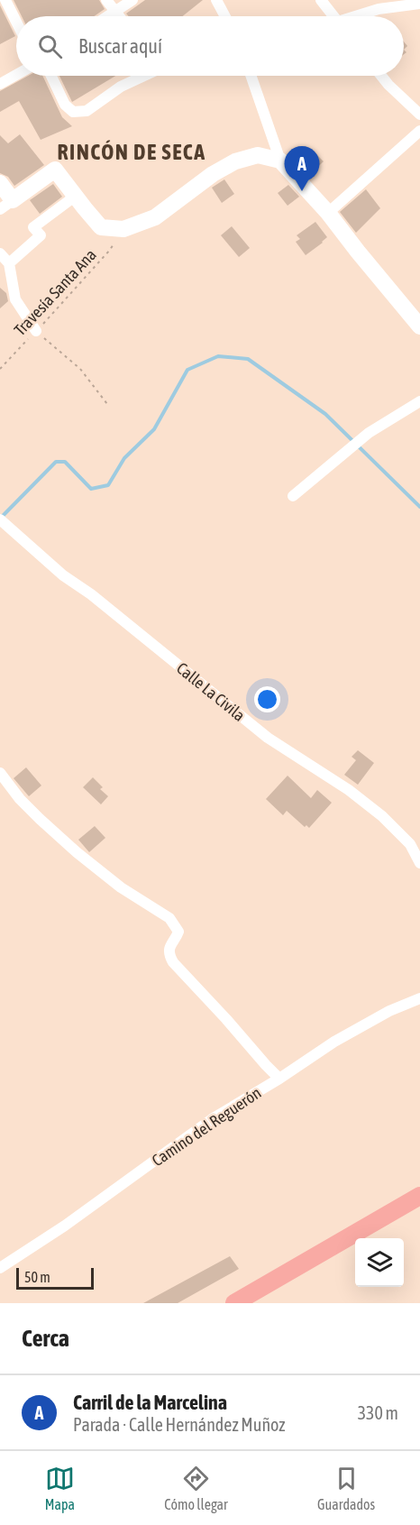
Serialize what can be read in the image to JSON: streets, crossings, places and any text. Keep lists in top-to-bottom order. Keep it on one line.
{"streets":{"street":["Calle La Civila","Camino del Reguerón"],"path":["Travesía Santa Ana"]},"districts":["RINCÓN DE SECA"],"scale_bar":"50 m","page":{"search":"Buscar aquí","pins":"A","scale":"50 m","heading":"Cerca","list":[{"mark":"A","name":"Carril de la Marcelina","note":"Parada · Calle Hernández Muñoz","value":"330 m"}],"nav":["Mapa","Cómo llegar","Guardados"]}}
